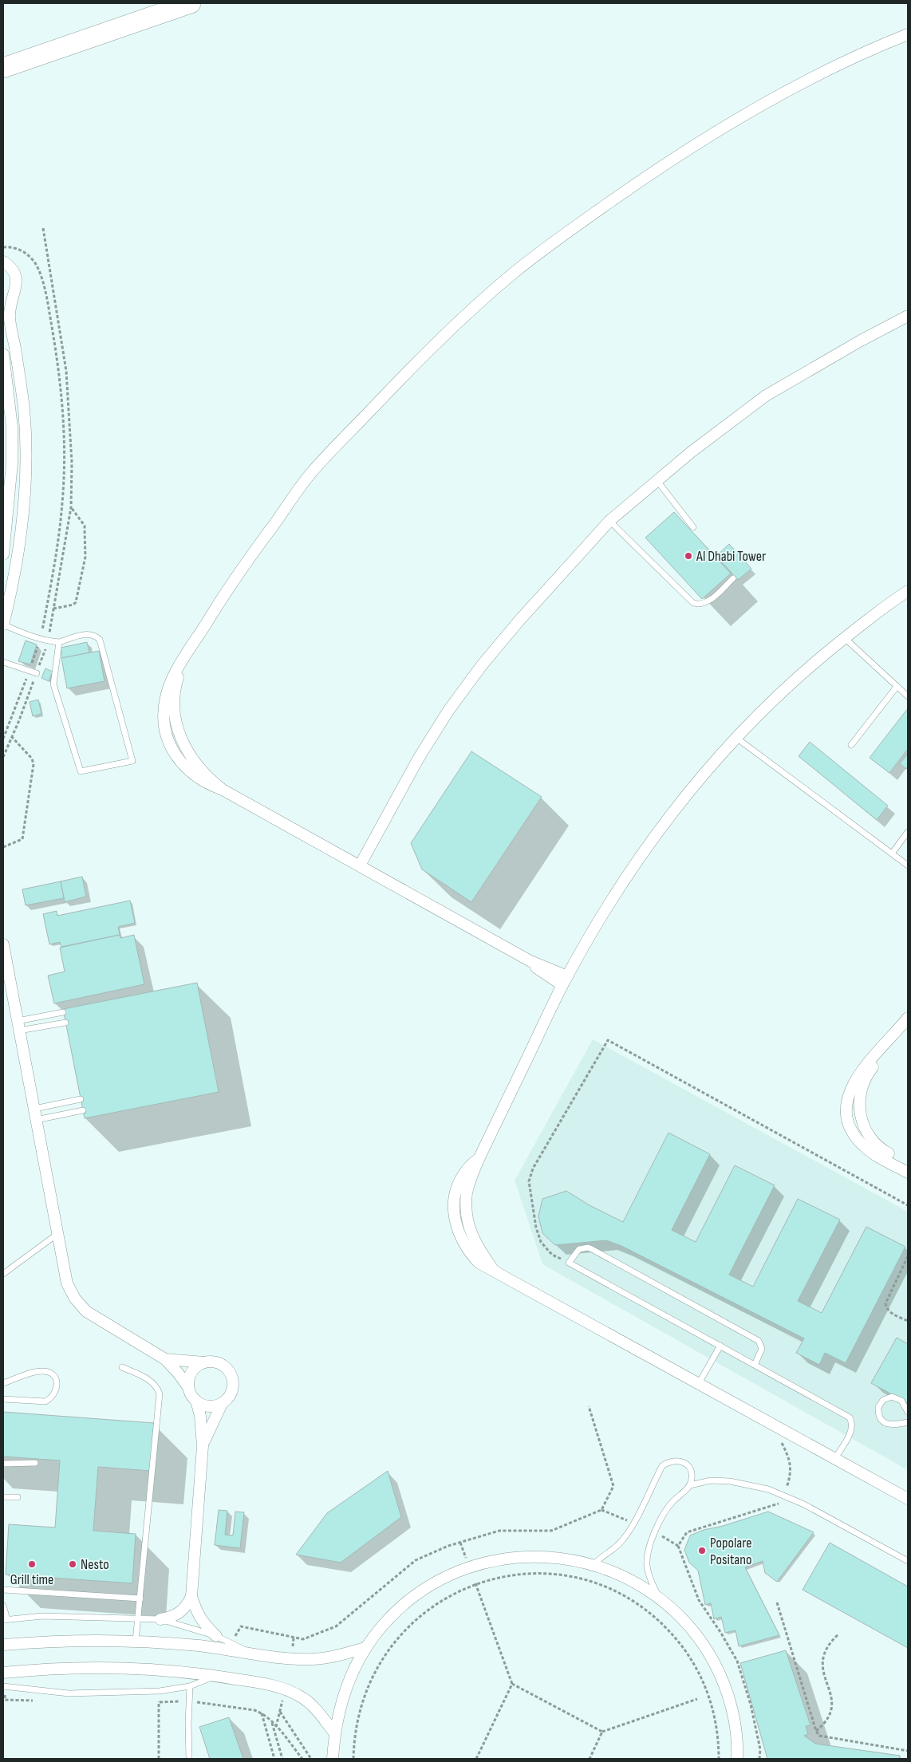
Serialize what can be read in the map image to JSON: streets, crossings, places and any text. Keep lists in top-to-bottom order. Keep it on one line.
{"places":["Al Dhabi Tower","Popolare Positano","Grill time","Nesto"]}
